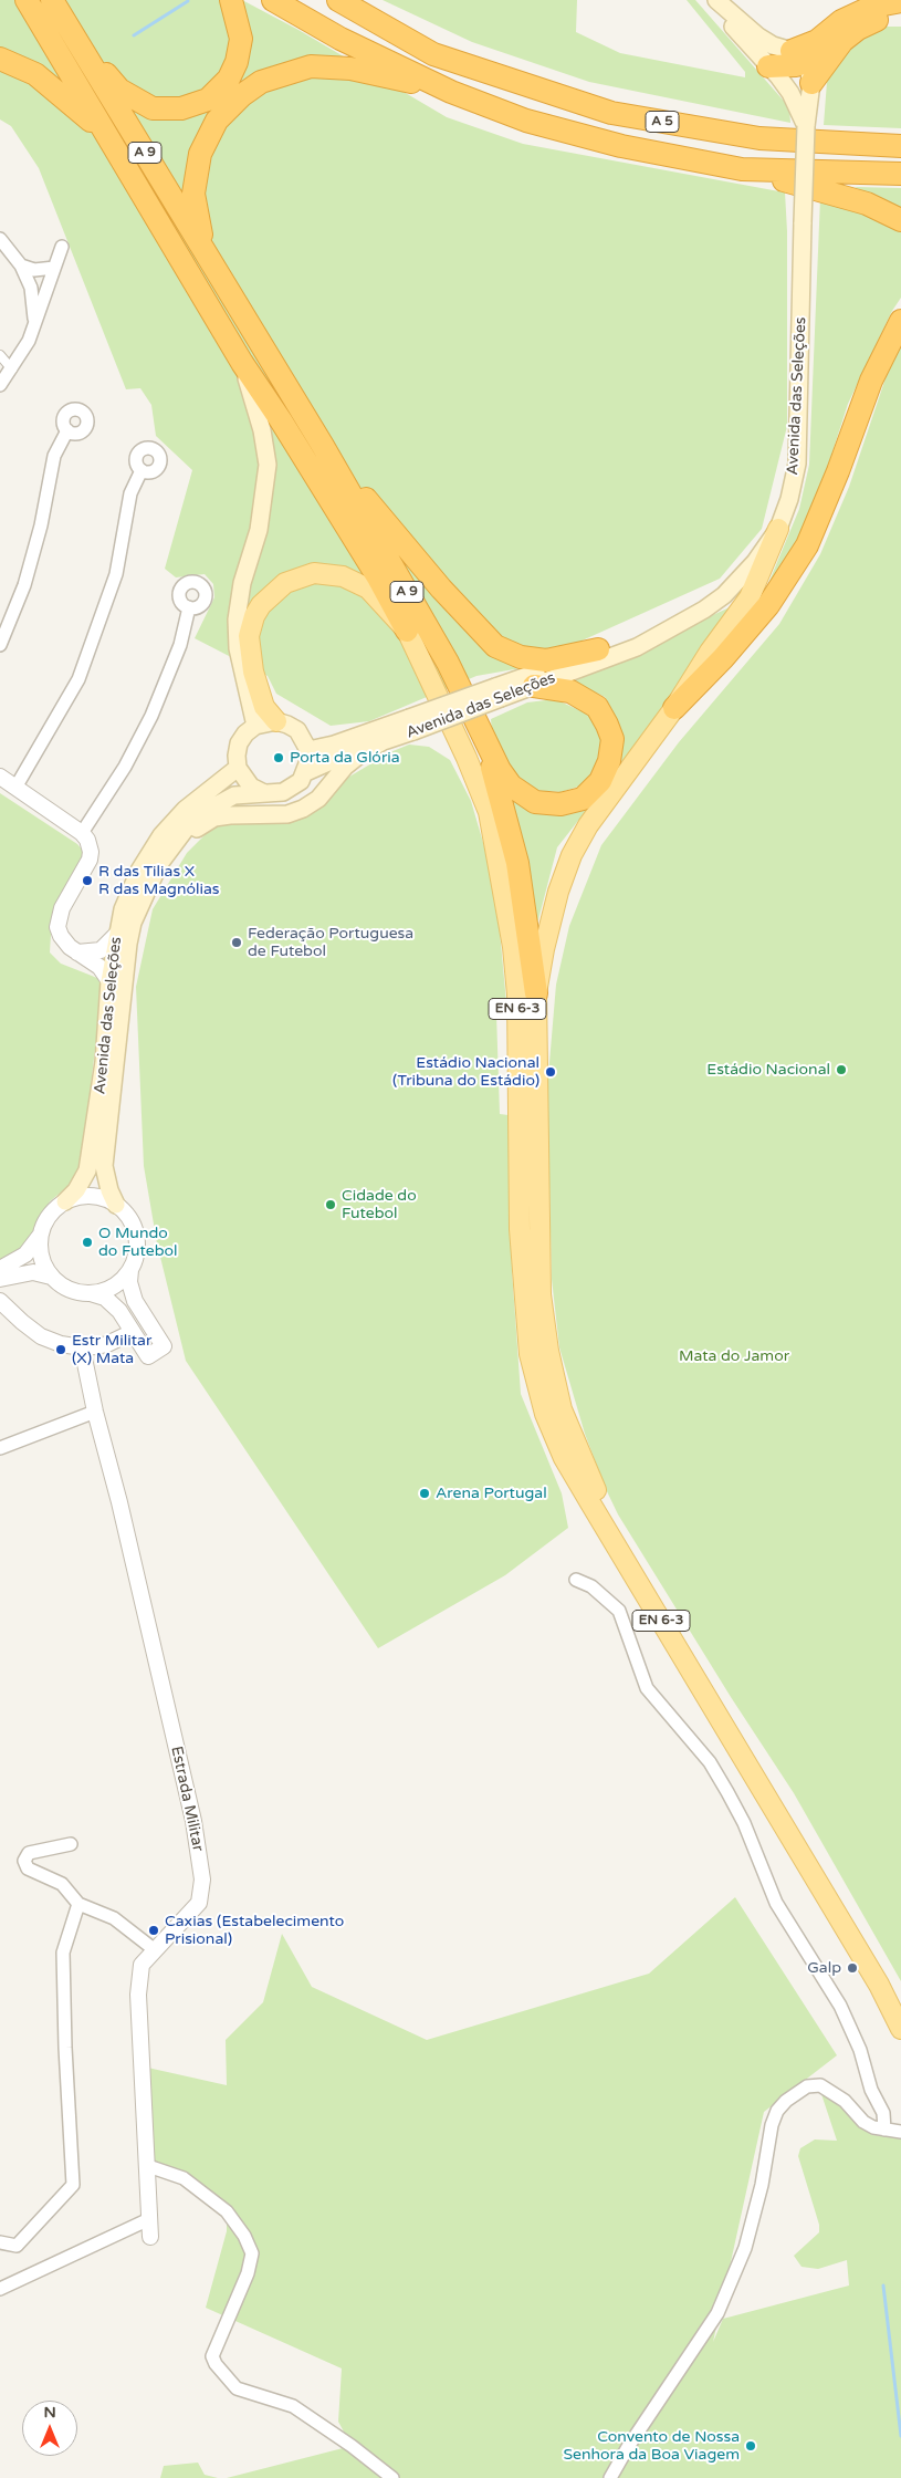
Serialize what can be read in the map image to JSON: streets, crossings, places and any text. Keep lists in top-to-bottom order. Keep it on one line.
{"streets":{"highway":["A 5","A 9"],"main road":["Avenida das Seleções","EN 6-3"],"street":["Estrada Militar"]},"crossings":[["A 9","EN 6-3"]],"parks":["Mata do Jamor"],"places":["Porta da Glória","R das Tilias X R das Magnólias","Federação Portuguesa de Futebol","Estádio Nacional","Estádio Nacional (Tribuna do Estádio)","Cidade do Futebol","O Mundo do Futebol","Estr Militar (X) Mata","Arena Portugal","Caxias (Estabelecimento Prisional)","Galp","Convento de Nossa Senhora da Boa Viagem"],"north":"top"}
